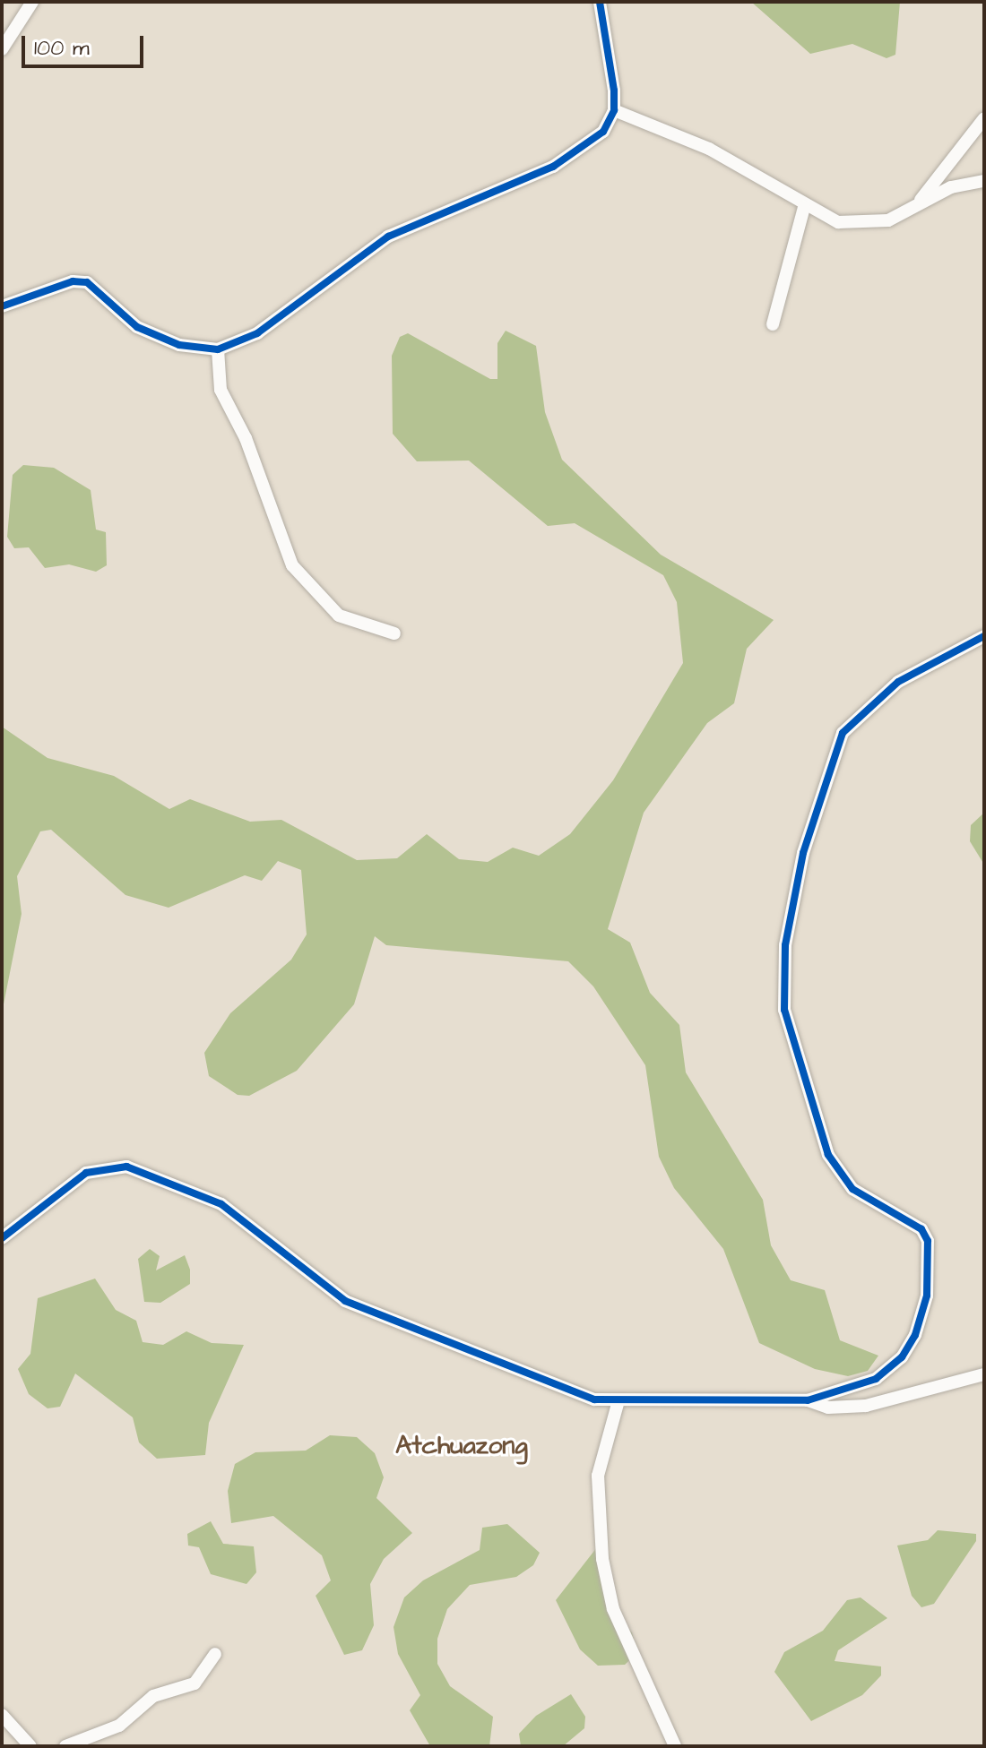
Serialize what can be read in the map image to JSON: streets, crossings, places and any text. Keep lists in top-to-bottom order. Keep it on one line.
{"districts":["Atchuazong"],"scale_bar":"100 m"}
